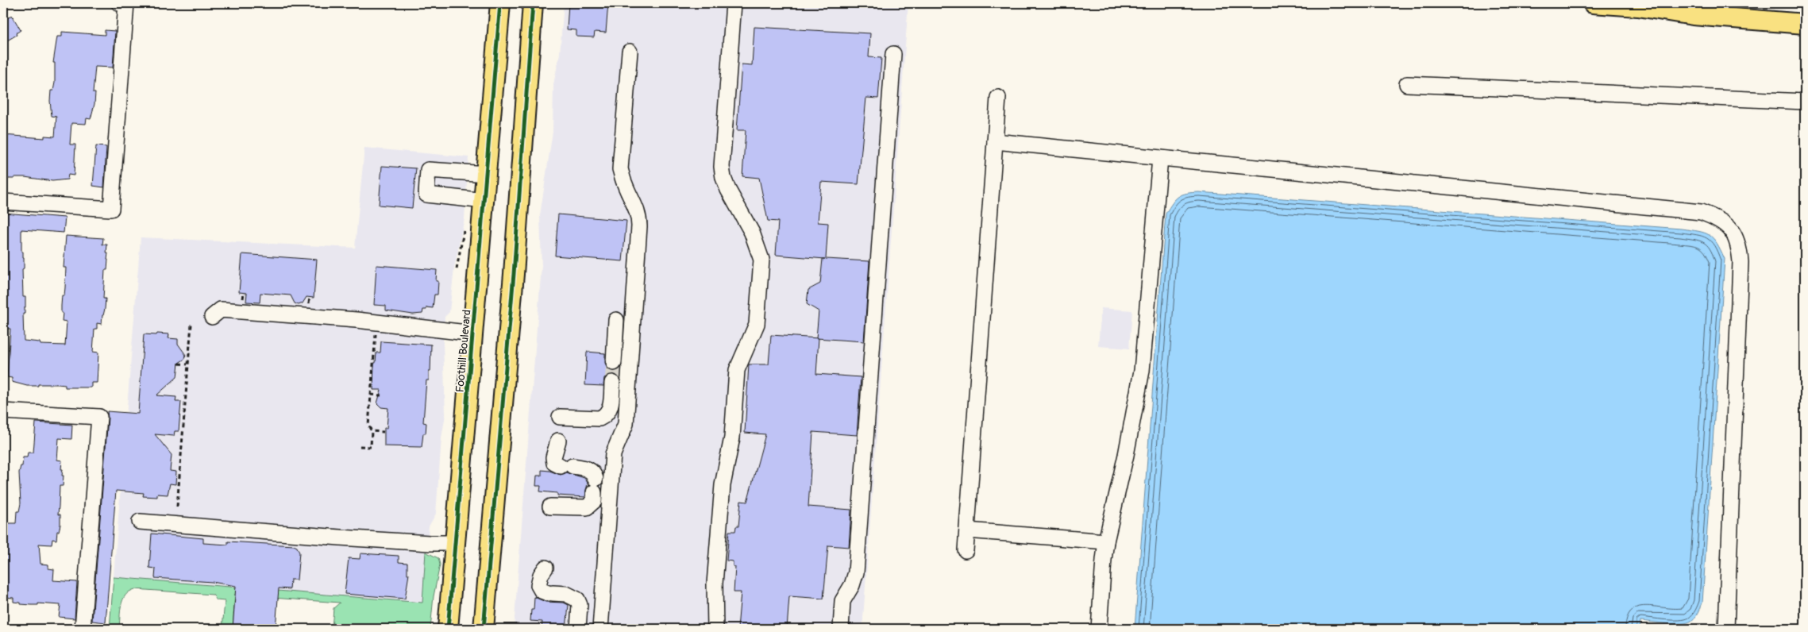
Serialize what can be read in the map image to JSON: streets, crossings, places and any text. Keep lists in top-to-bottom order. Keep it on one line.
{"streets":{"main road":["Foothill Boulevard"]}}
